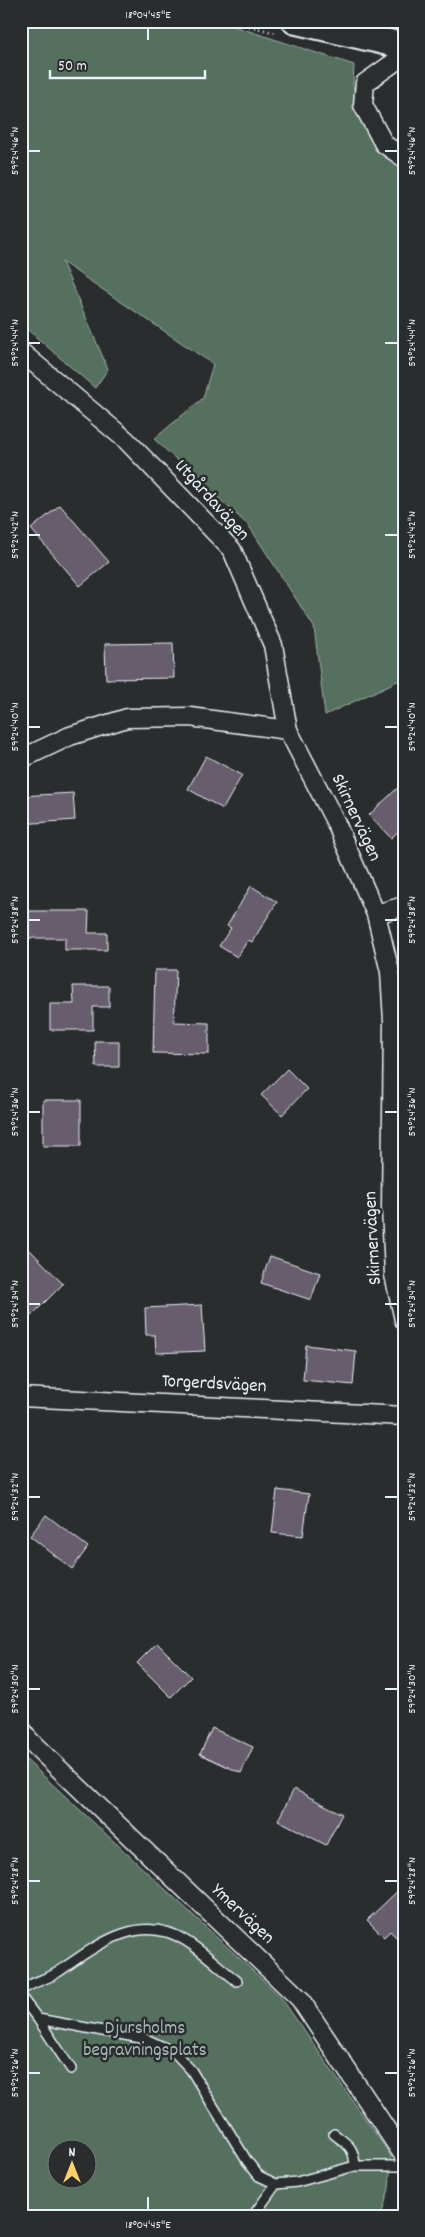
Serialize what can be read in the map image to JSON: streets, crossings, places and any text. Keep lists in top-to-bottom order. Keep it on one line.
{"streets":{"street":["Utgårdavägen","Skirnervägen","Torgerdsvägen","Ymervägen"]},"crossings":[["Utgårdavägen","Skirnervägen"]],"parks":["Djursholms begravningsplats"],"scale_bar":"50 m","north":"top","coordinates":["18°04'45\"E","59°24'46\"N","59°24'44\"N","59°24'42\"N","59°24'40\"N","59°24'38\"N","59°24'36\"N","59°24'34\"N","59°24'32\"N","59°24'30\"N","59°24'28\"N","59°24'26\"N"]}
